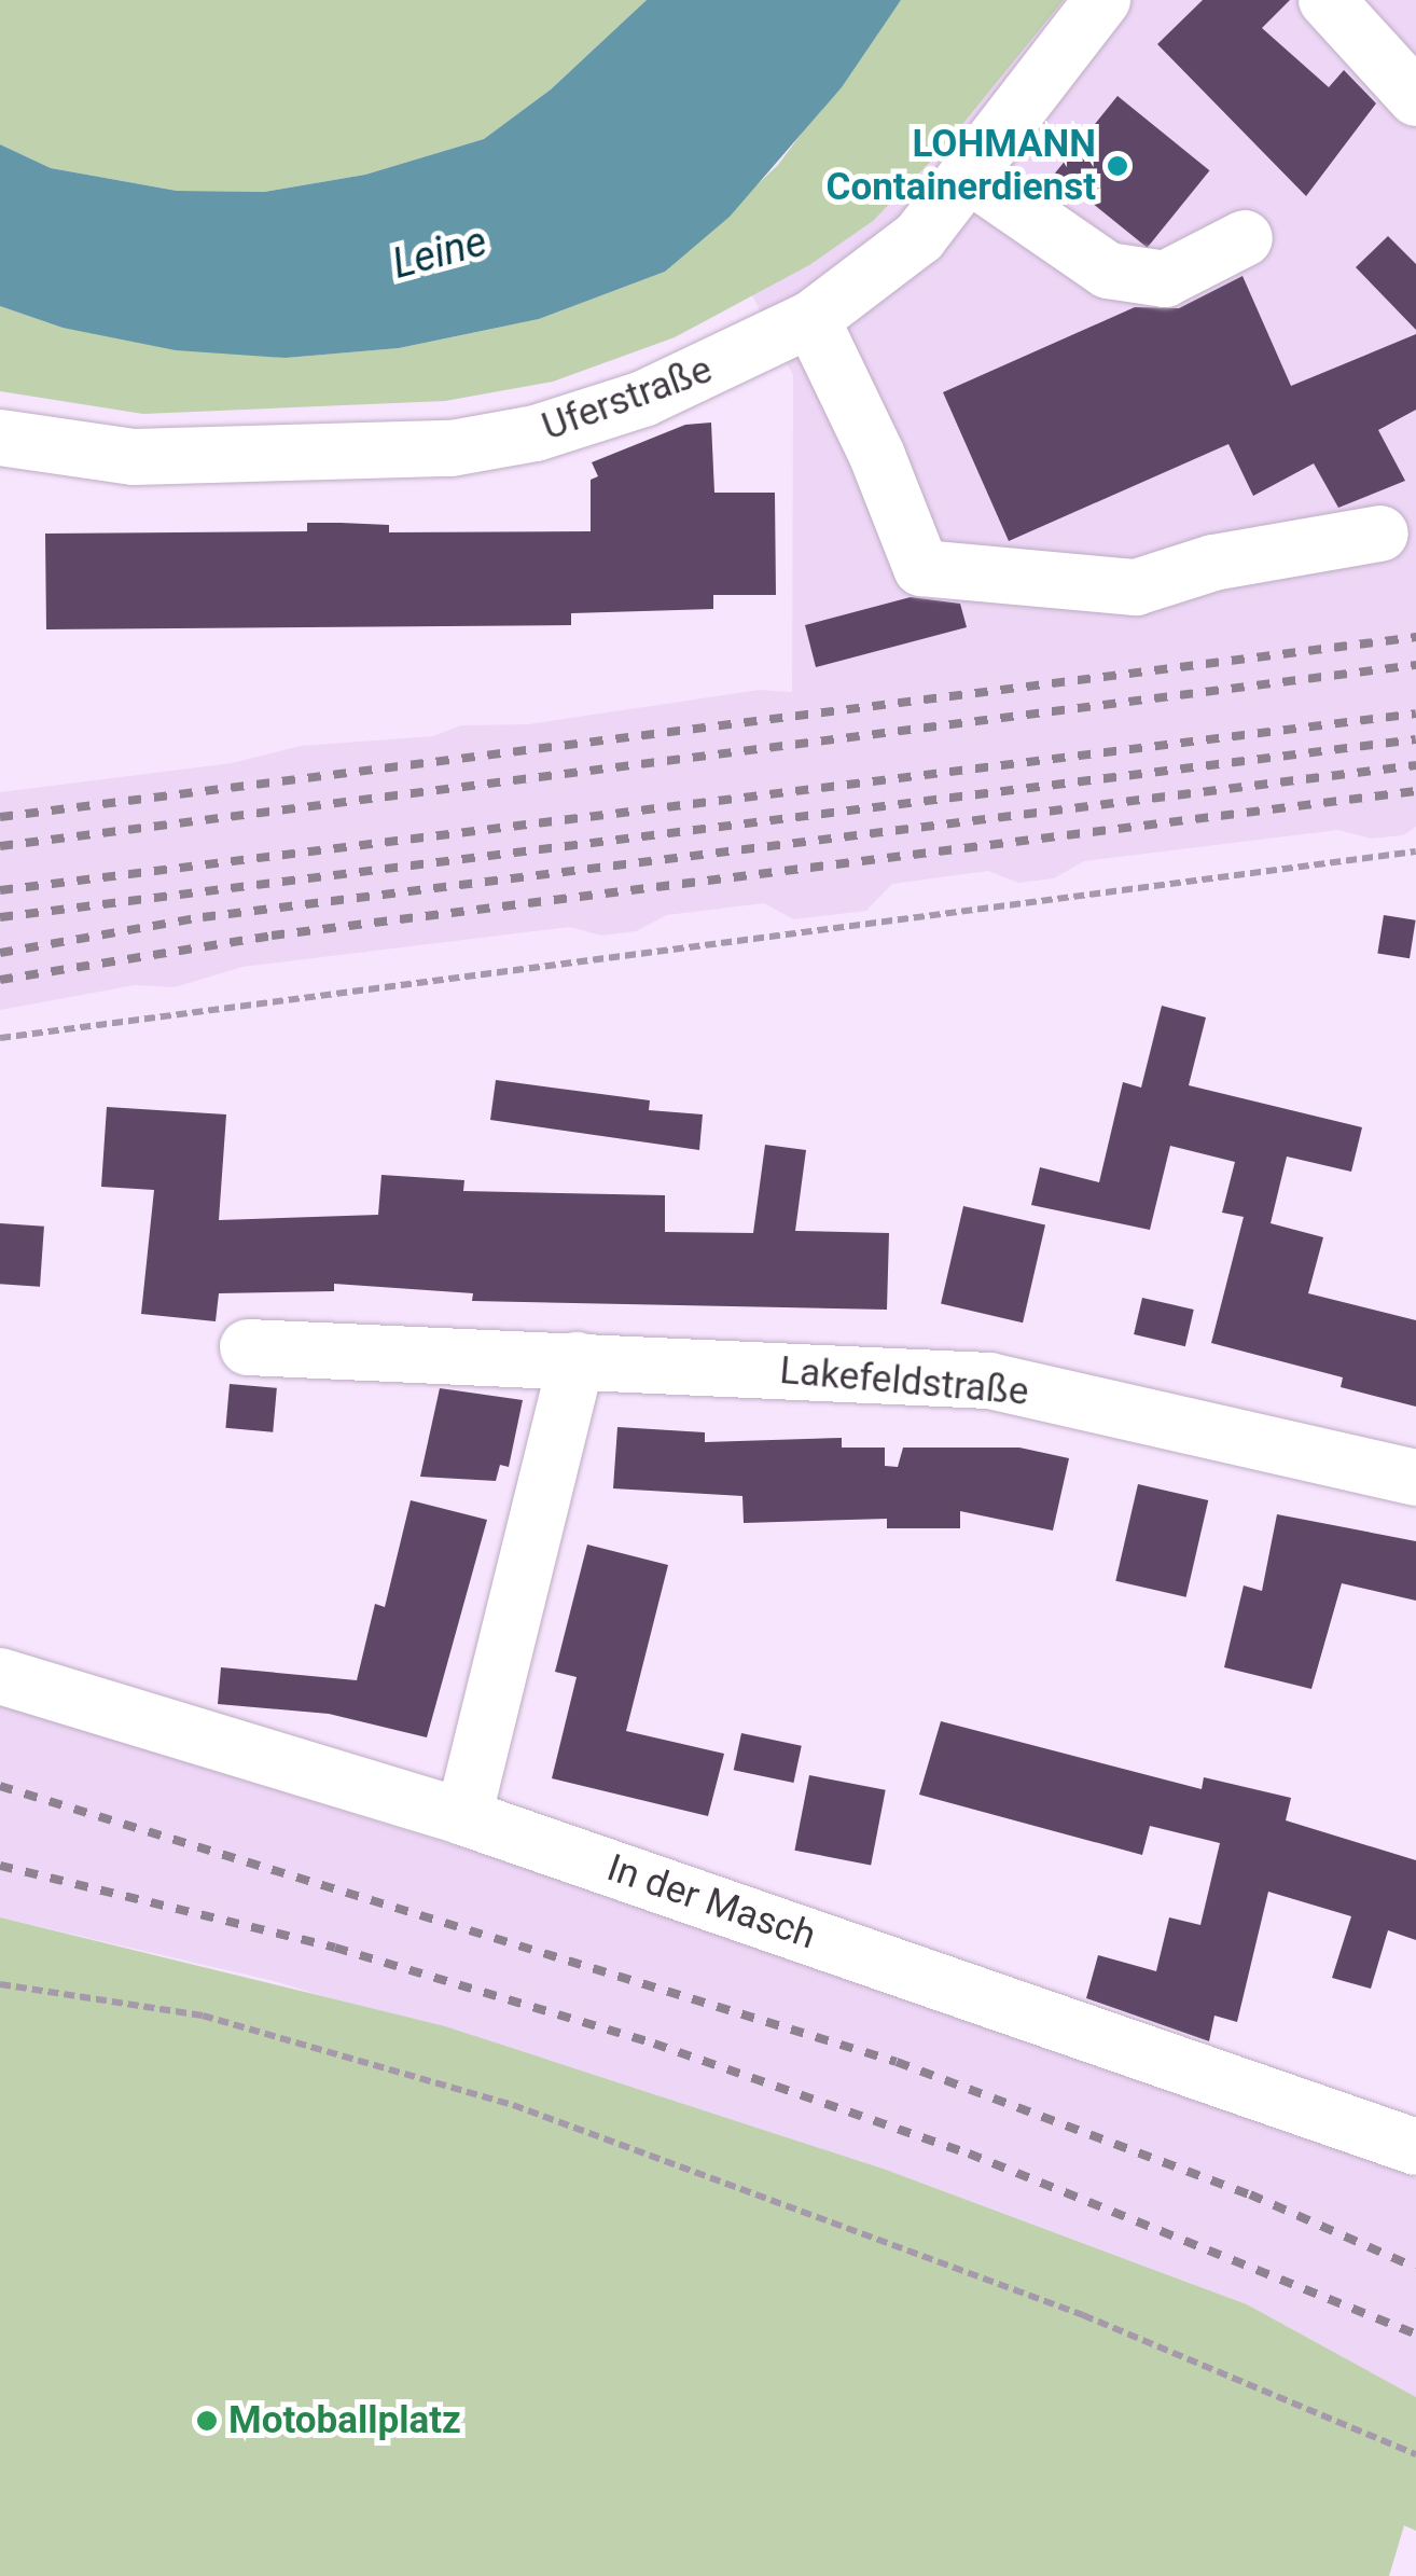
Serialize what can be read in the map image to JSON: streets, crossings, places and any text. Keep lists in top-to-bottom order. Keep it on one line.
{"streets":{"street":["Uferstraße","Lakefeldstraße","In der Masch"]},"water":["Leine"],"places":["LOHMANN Containerdienst","Motoballplatz"]}
